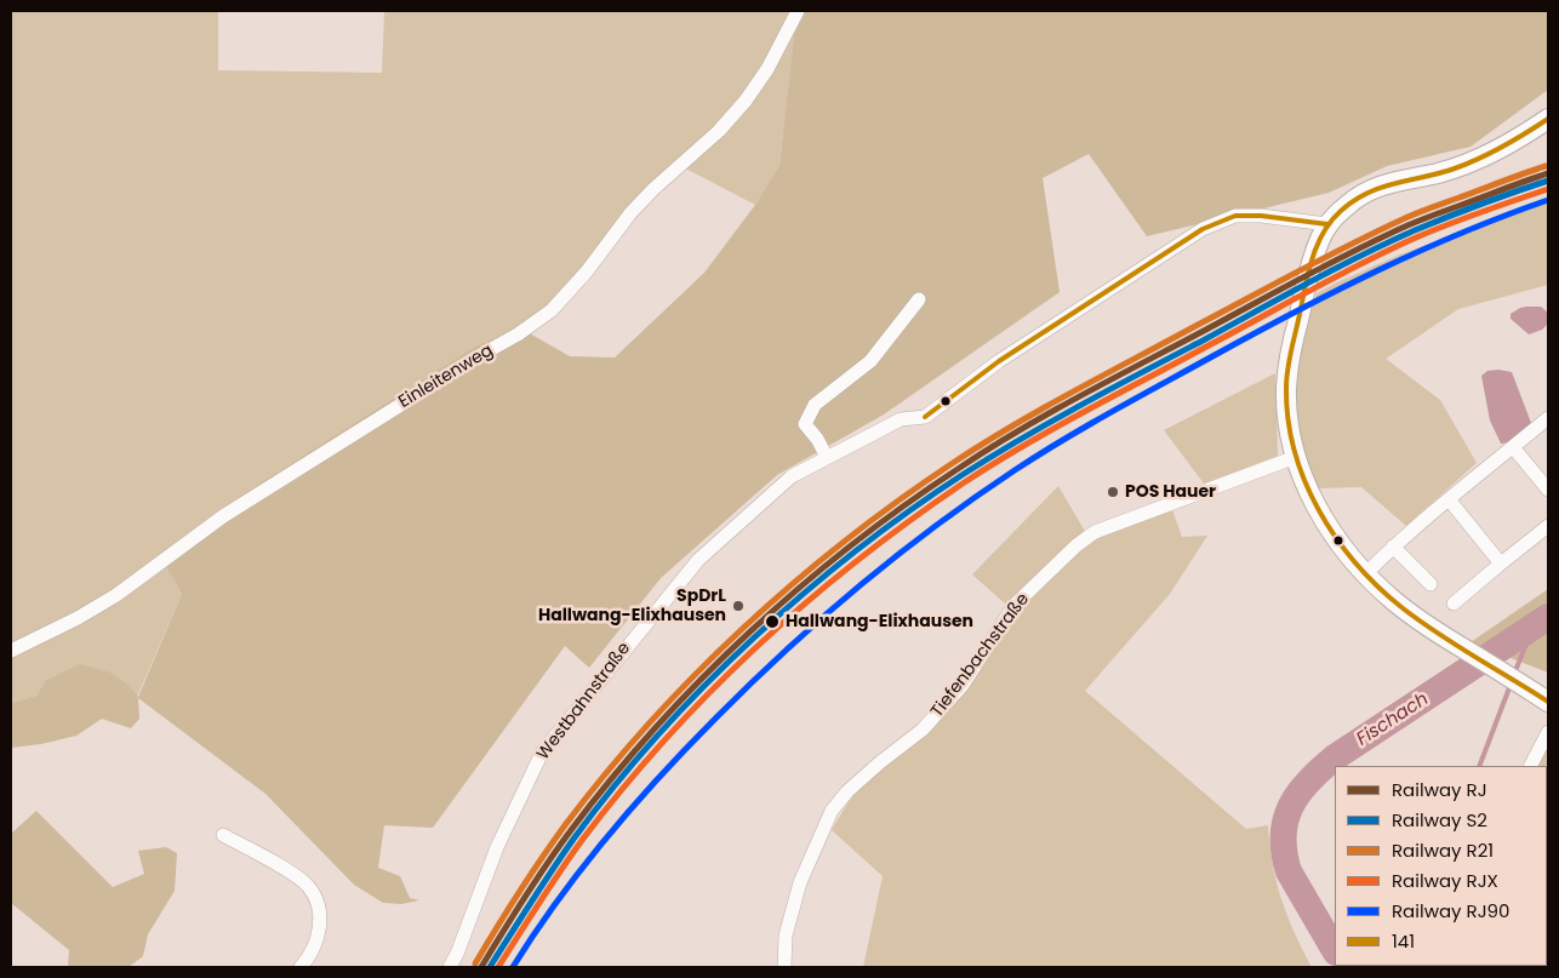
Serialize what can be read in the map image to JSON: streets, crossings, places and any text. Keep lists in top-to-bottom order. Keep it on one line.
{"streets":{"street":["Einleitenweg","Tiefenbachstraße","Westbahnstraße"]},"water":["Fischach"],"places":["POS Hauer","SpDrL Hallwang-Elixhausen","Hallwang-Elixhausen"],"lines":["transit line 141","rail line R21","rail line RJ","rail line S2","rail line RJX","rail line RJ90"],"legend":["Railway RJ","Railway S2","Railway R21","Railway RJX","Railway RJ90","141"]}
